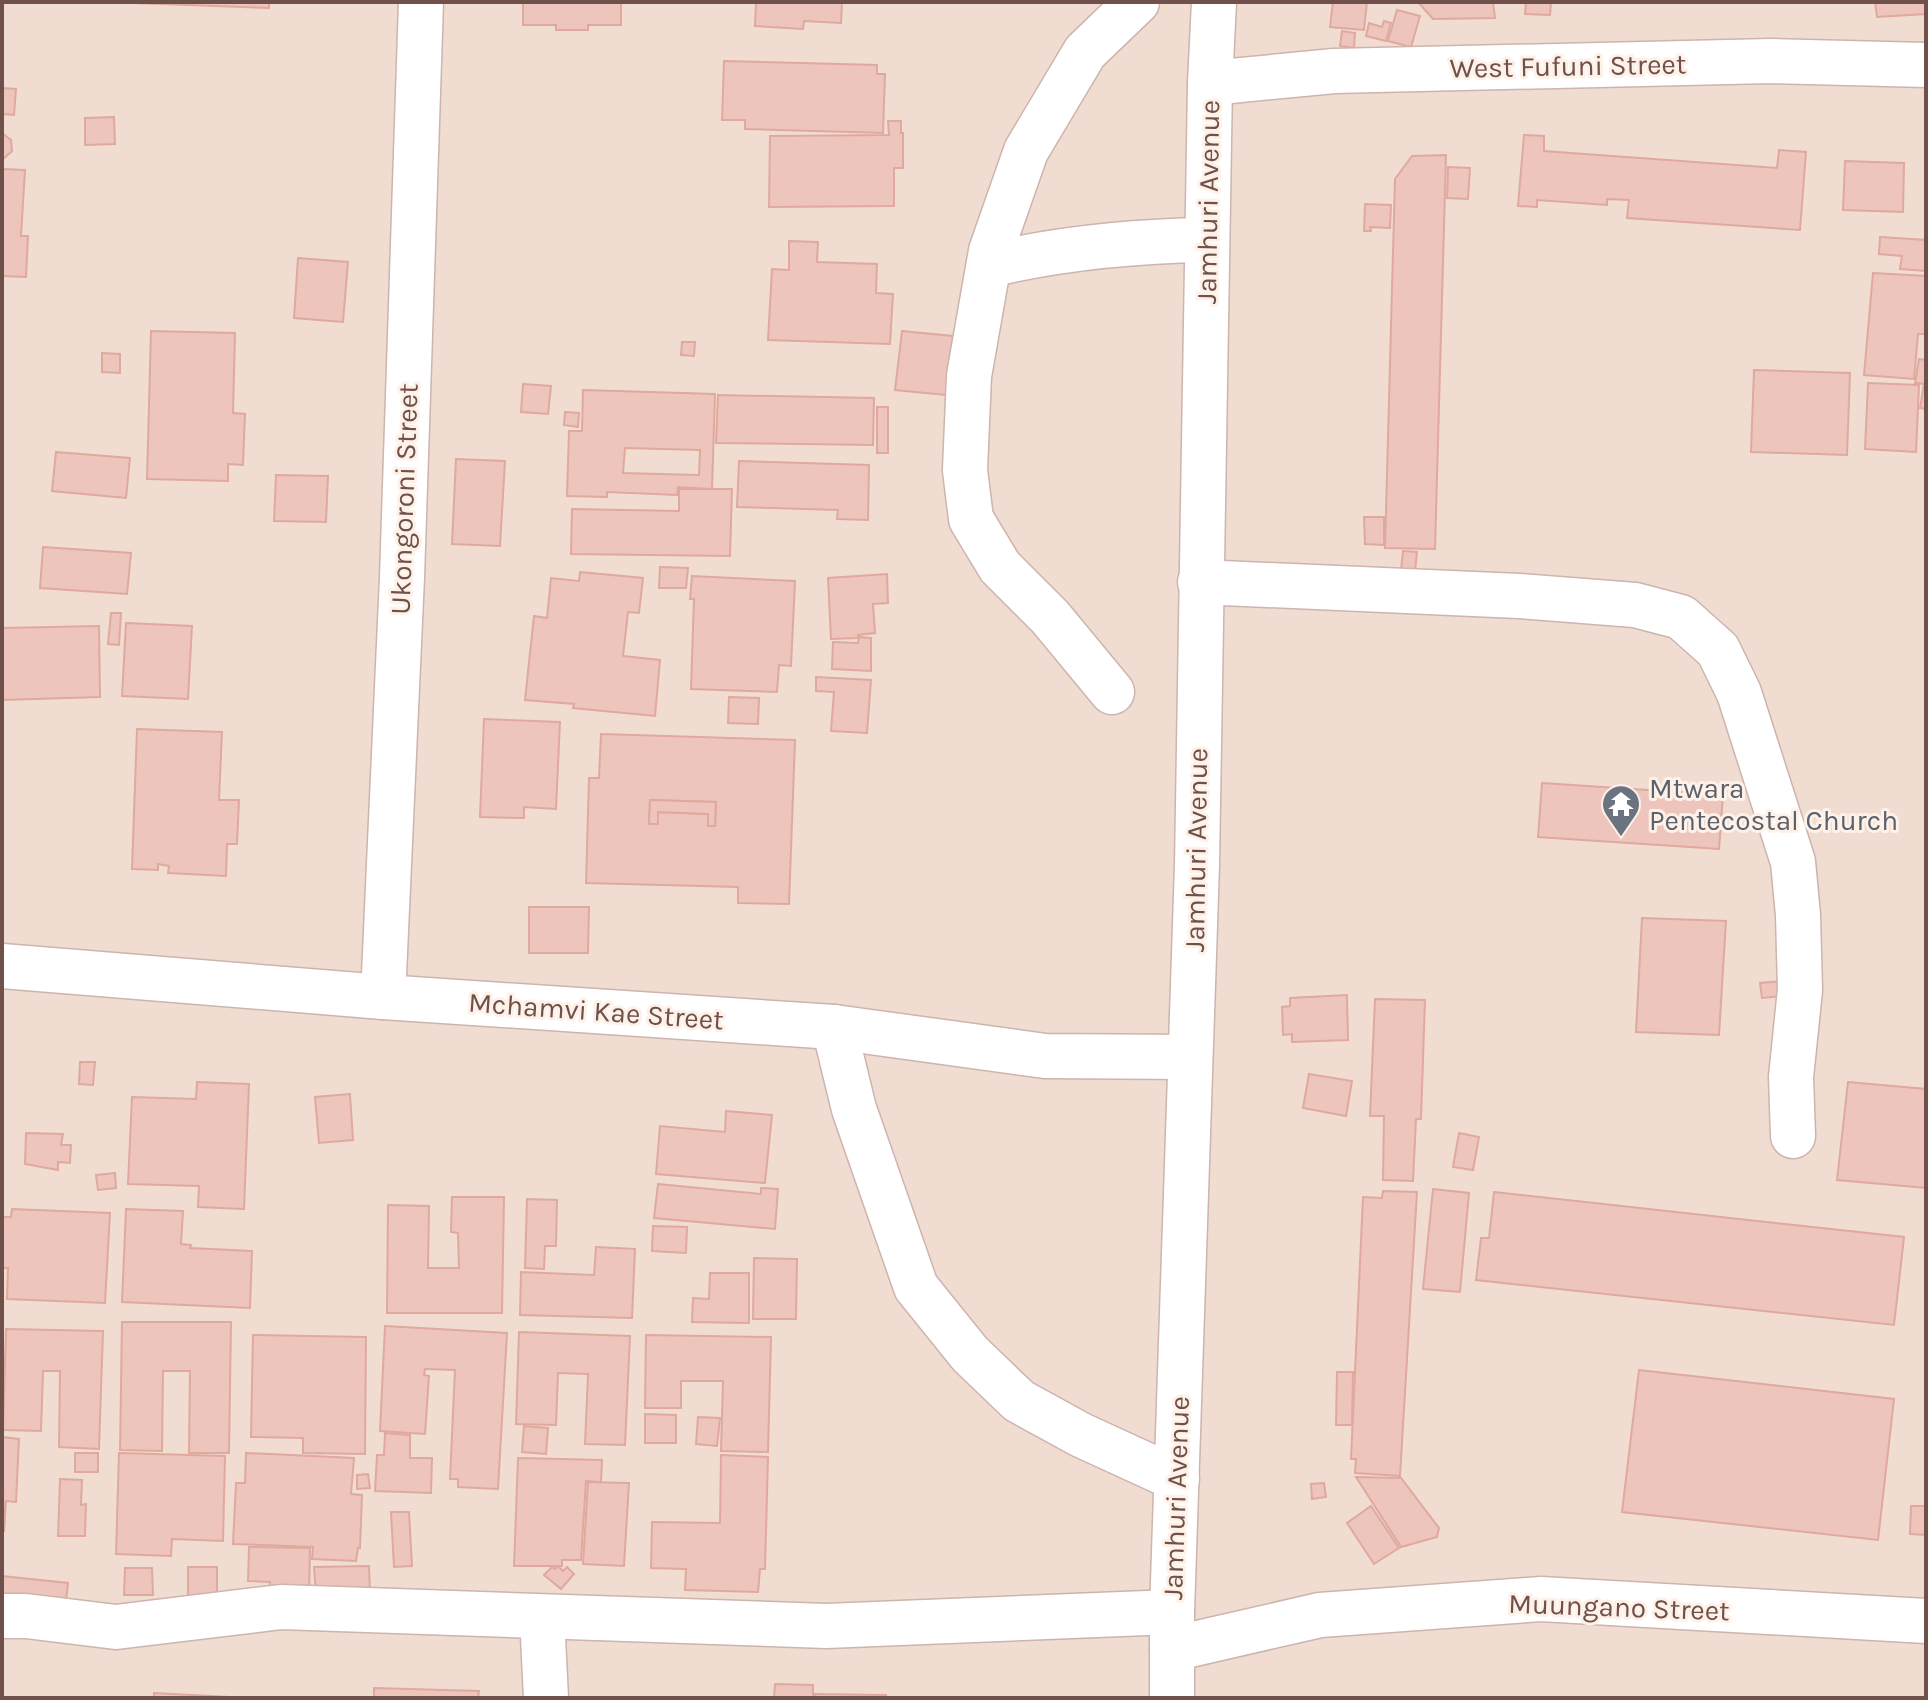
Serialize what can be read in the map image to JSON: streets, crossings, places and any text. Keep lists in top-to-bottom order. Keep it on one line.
{"streets":{"street":["West Fufuni Street","Jamhuri Avenue","Ukongoroni Street","Mchamvi Kae Street","Muungano Street"]},"crossings":[["West Fufuni Street","Jamhuri Avenue"],["Jamhuri Avenue","Mchamvi Kae Street"],["Jamhuri Avenue","Muungano Street"],["Ukongoroni Street","Mchamvi Kae Street"]],"places":{"temple":["Mtwara Pentecostal Church"]}}
